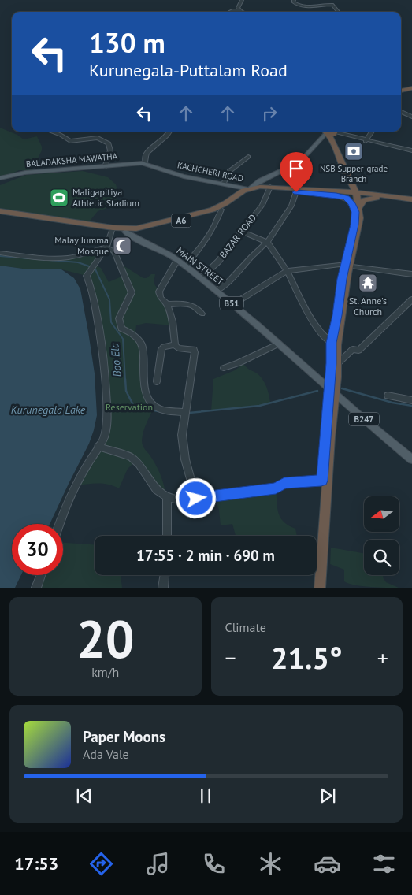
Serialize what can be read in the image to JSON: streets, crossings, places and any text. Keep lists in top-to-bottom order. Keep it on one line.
{"streets":{"highway":["A6"],"main road":["BALADAKSHA MAWATHA","KACHCHERI ROAD","MAIN STREET","B51","B247"],"street":["BAZAR ROAD"]},"crossings":[["BALADAKSHA MAWATHA","KACHCHERI ROAD"],["KACHCHERI ROAD","A6"],["A6","BAZAR ROAD"],["A6","MAIN STREET"],["BAZAR ROAD","MAIN STREET"],["MAIN STREET","B247"]],"water":["Boo Ela","Kurunegala Lake"],"parks":["Reservation"],"places":{"bank":["NSB Supper-grade Branch"],"sports":["Maligapitiya Athletic Stadium"],"mosque":["Malay Jumma Mosque"],"temple":["St. Anne's Church"]},"north":"left","page":{"turn":["130 m","Kurunegala-Puttalam Road"],"limit":"30","trip":"17:55 · 2 min · 690 m","tile":[["20","km/h"],"Climate"],"heat":["−","21.5°","+"],"song":["Paper Moons","Ada Vale"],"tabs":"17:53"}}
